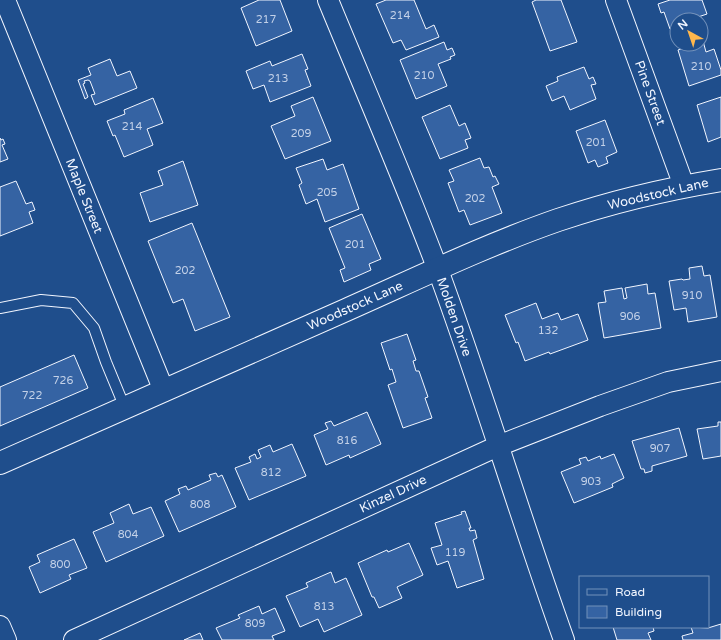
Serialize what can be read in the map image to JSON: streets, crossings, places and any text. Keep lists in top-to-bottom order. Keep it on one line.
{"streets":{"street":["Pine Street","Woodstock Lane","Maple Street","Molden Drive","Kinzel Drive"]},"crossings":[["Pine Street","Woodstock Lane"],["Woodstock Lane","Maple Street"],["Woodstock Lane","Molden Drive"],["Molden Drive","Kinzel Drive"]],"house_numbers":["214","217","210","210","213","214","209","201","205","202","201","202","910","906","132","726","722","816","907","812","903","808","804","119","800","813","809"],"legend":["Road","Building"],"north":"top left"}
